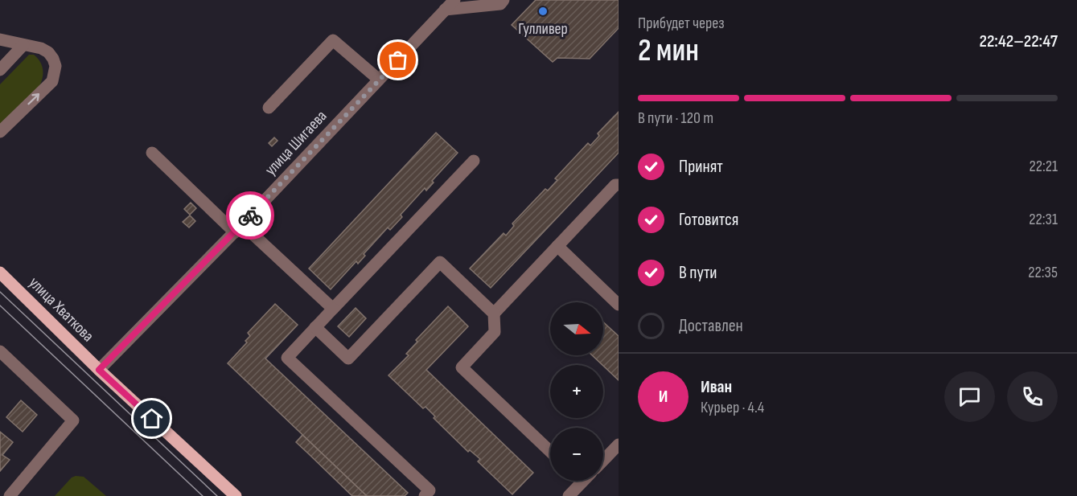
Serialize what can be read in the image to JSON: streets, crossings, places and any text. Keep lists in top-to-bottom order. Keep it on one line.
{"streets":{"main road":["улица Хваткова"],"street":["улица Шигаева"]},"crossings":[["улица Шигаева","улица Хваткова"]],"places":["Гулливер"],"north":"right","page":{"heading":["2 мин","Прибудет через","22:42–22:47"],"panel":["Иван","Курьер · 4.4"],"bar":"В пути · 120 m","list":[["Принят","22:21"],["Готовится","22:31"],["В пути","22:35"],"Доставлен"],"map_buttons":["+","−"],"round":"И"}}
